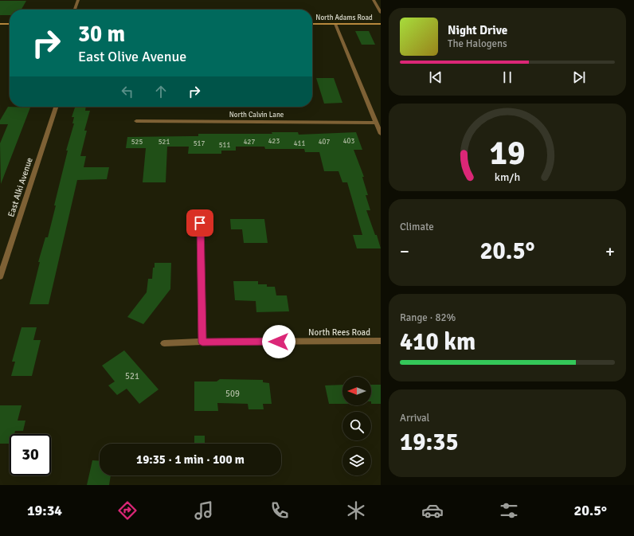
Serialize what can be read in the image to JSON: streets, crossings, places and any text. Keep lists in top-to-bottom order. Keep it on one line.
{"streets":{"street":["North Adams Road","North Calvin Lane","East Alki Avenue","North Rees Road"]},"house_numbers":["423","403","525","521","427","407","517","411","511","521","509"],"north":"left","page":{"turn":["30 m","East Olive Avenue"],"song":["Night Drive","The Halogens"],"tile":["Climate",["Range · 82%","410 km"],["Arrival","19:35"]],"heat":["−","20.5°","+"],"limit":"30","trip":"19:35 · 1 min · 100 m","tabs":["19:34","20.5°"],"gauge":["19","km/h"]}}
